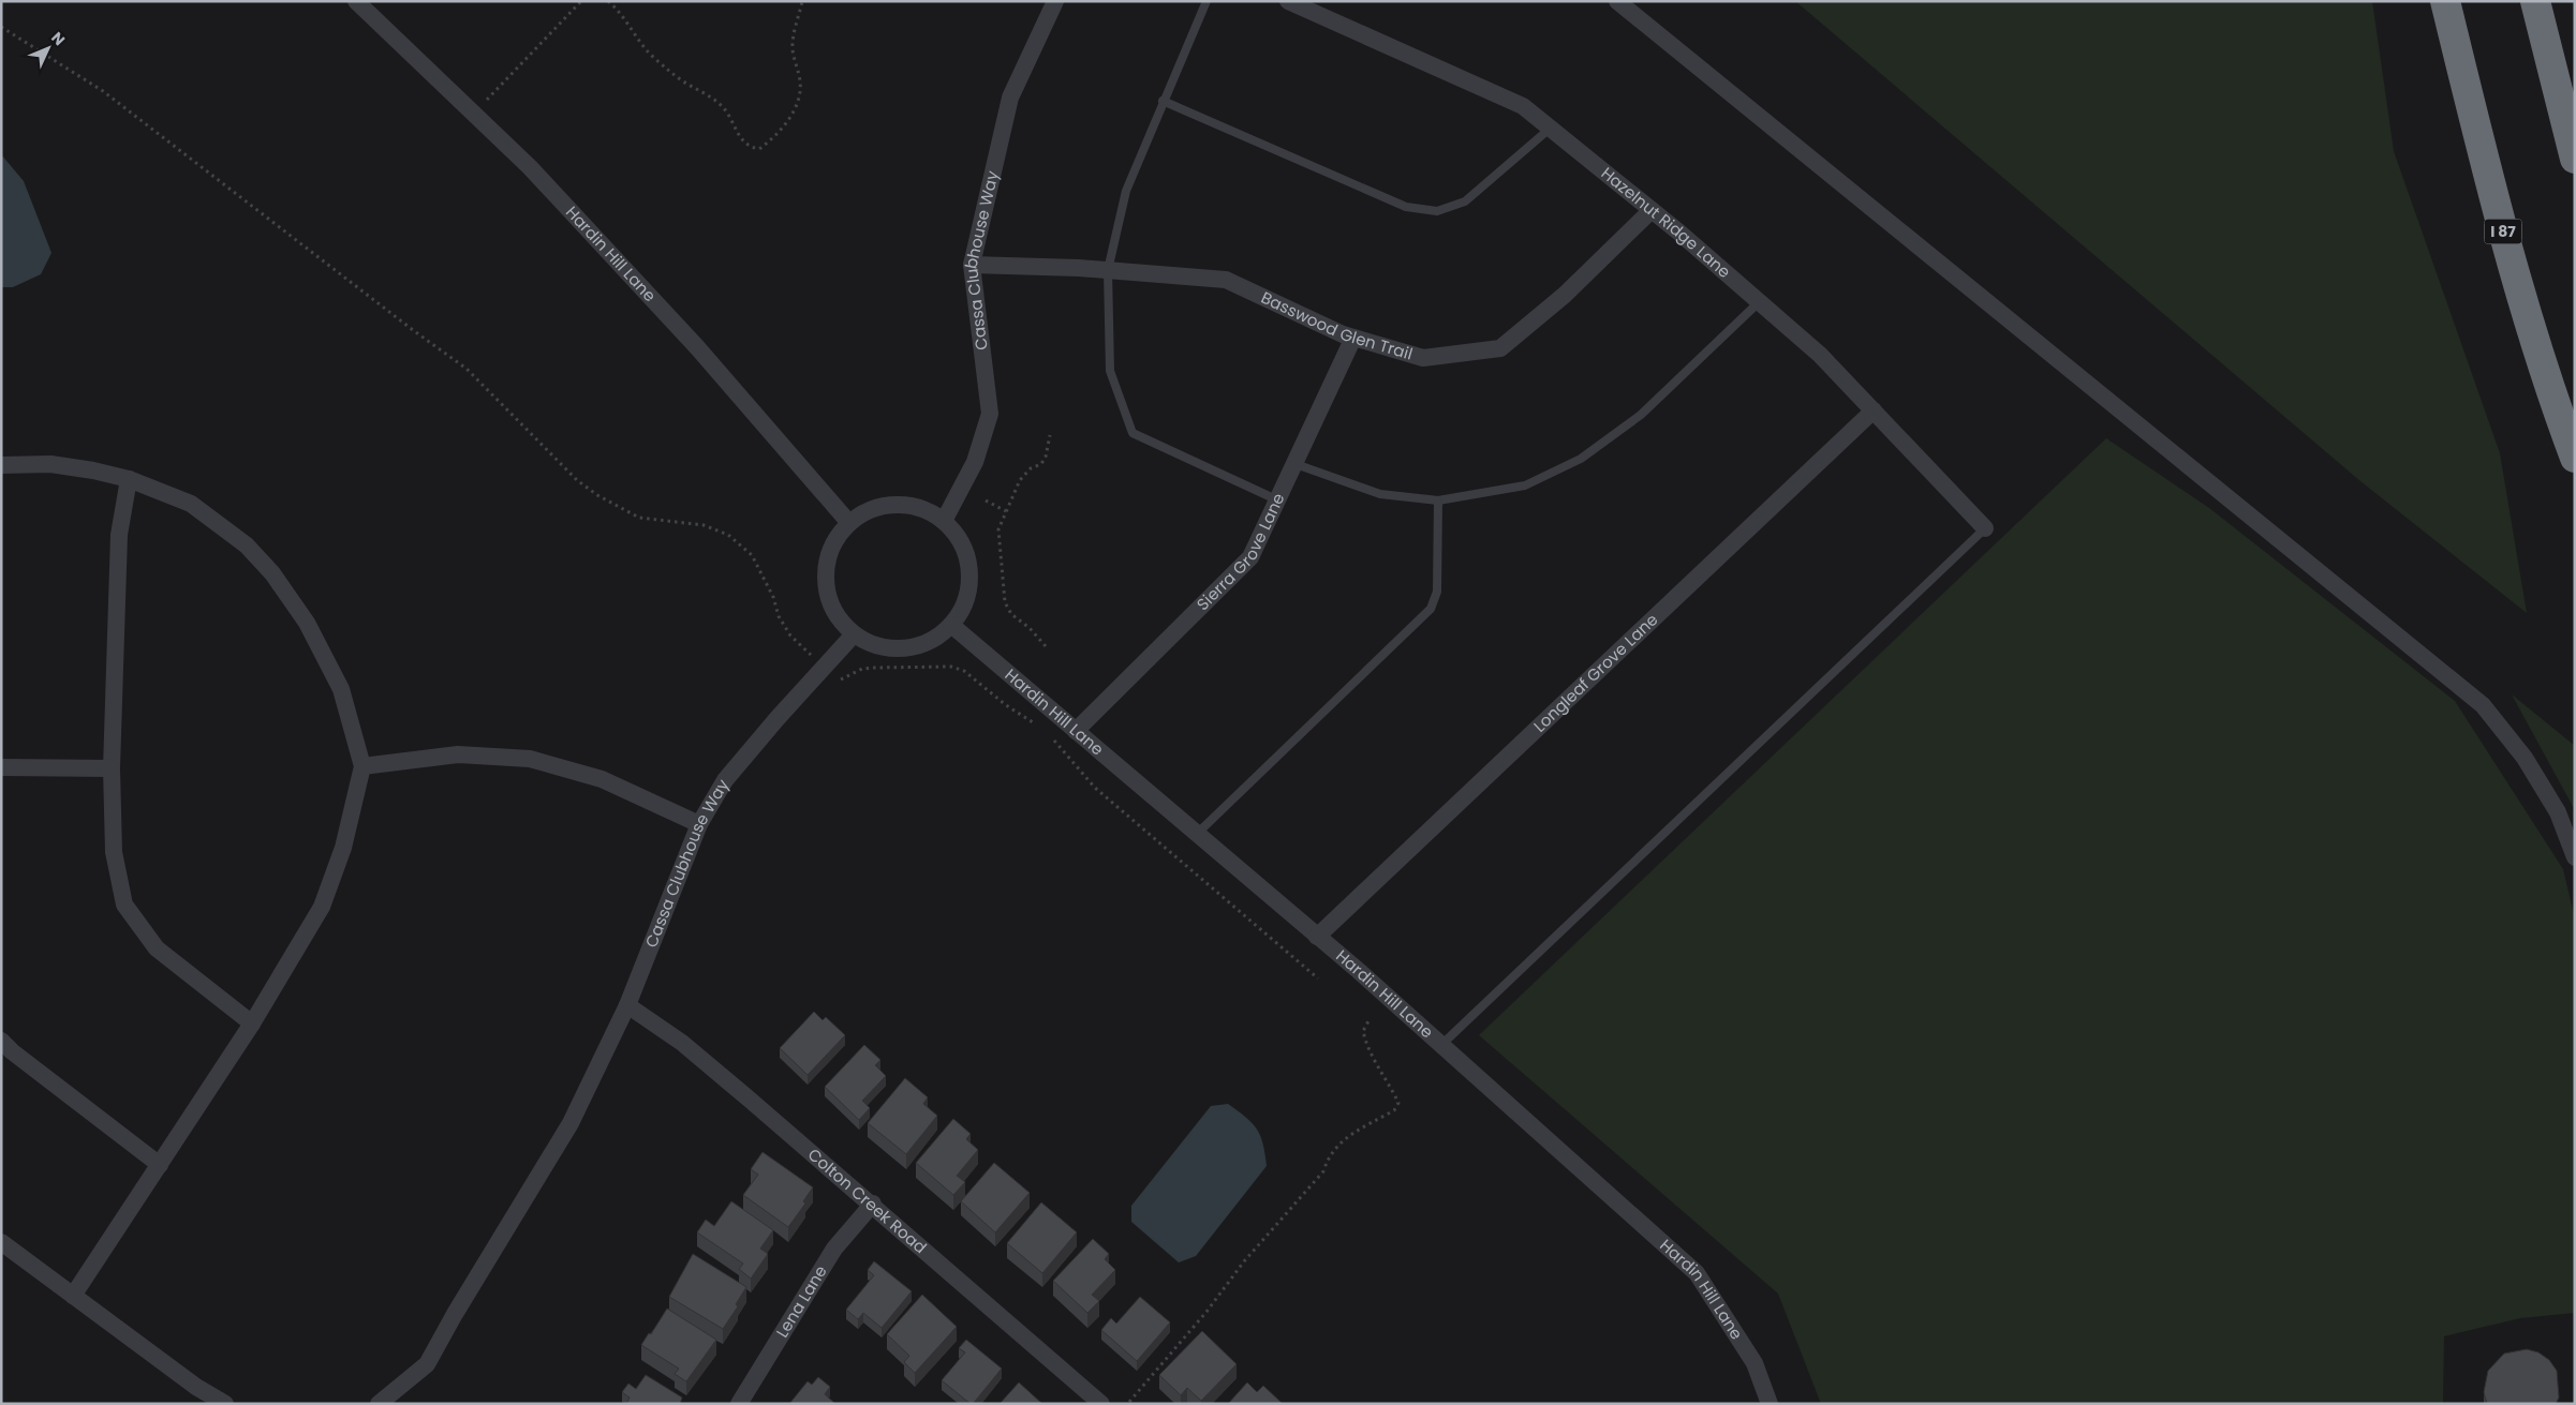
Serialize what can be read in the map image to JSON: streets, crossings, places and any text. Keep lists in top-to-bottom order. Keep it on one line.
{"streets":{"highway":["I 87"],"street":["Hazelnut Ridge Lane","Hardin Hill Lane","Cassa Clubhouse Way","Basswood Glen Trail","Sierra Grove Lane","Longleaf Grove Lane","Colton Creek Road","Lena Lane"]},"crossings":[["Hazelnut Ridge Lane","Basswood Glen Trail"],["Hazelnut Ridge Lane","Longleaf Grove Lane"],["Hardin Hill Lane","Cassa Clubhouse Way"],["Hardin Hill Lane","Sierra Grove Lane"],["Hardin Hill Lane","Longleaf Grove Lane"],["Cassa Clubhouse Way","Basswood Glen Trail"],["Cassa Clubhouse Way","Colton Creek Road"],["Basswood Glen Trail","Sierra Grove Lane"],["Colton Creek Road","Lena Lane"]],"north":"top right"}
